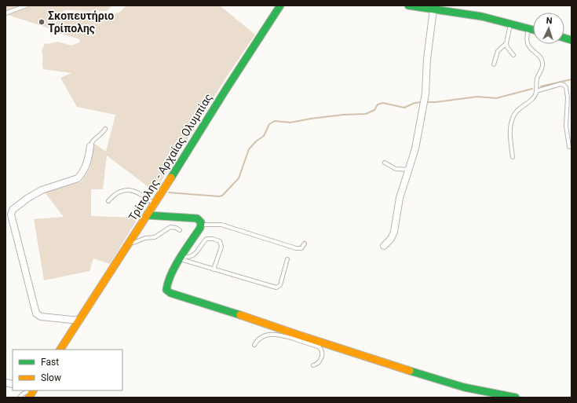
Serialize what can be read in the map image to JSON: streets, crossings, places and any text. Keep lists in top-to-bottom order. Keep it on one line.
{"streets":{"street":["Τρίπολης - Αρχαίας Ολυμπίας"]},"places":["Σκοπευτήριο Τρίπολης"],"legend":["Fast","Slow"],"north":"top"}
